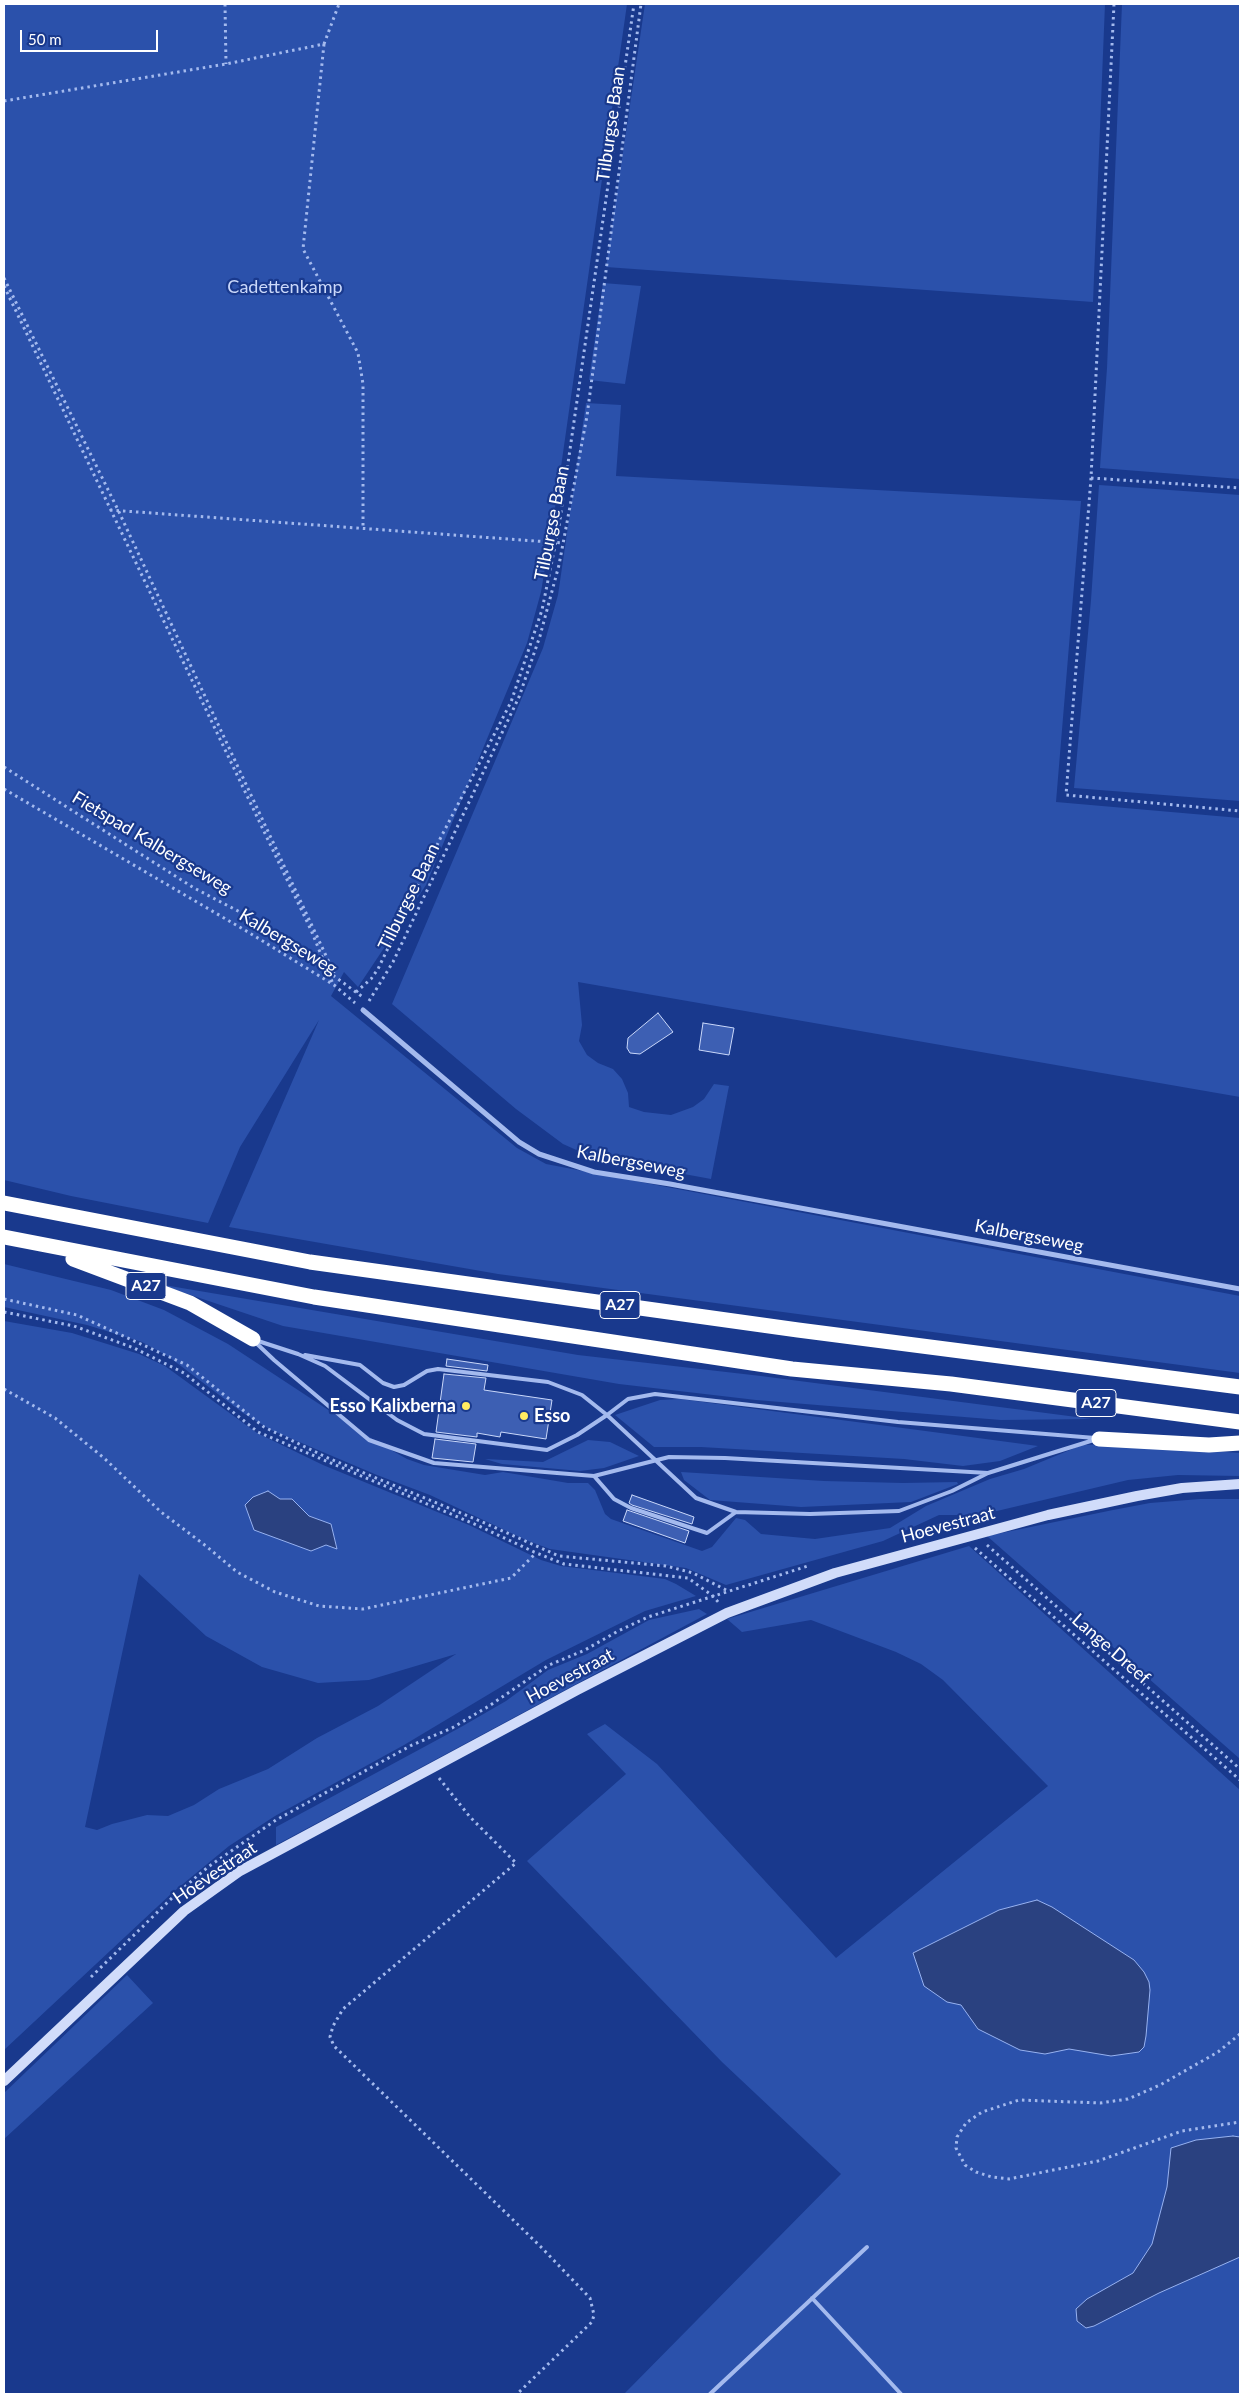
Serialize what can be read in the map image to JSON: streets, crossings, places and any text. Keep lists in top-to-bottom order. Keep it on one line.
{"streets":{"highway":["A27"],"street":["Kalbergseweg","Hoevestraat"],"path":["Tilburgse Baan","Fietspad Kalbergseweg","Lange Dreef"]},"crossings":[["Tilburgse Baan","Kalbergseweg"],["Fietspad Kalbergseweg","Kalbergseweg"],["Hoevestraat","Lange Dreef"]],"parks":["Cadettenkamp"],"places":["Esso Kalixberna","Esso"],"scale_bar":"50 m"}
